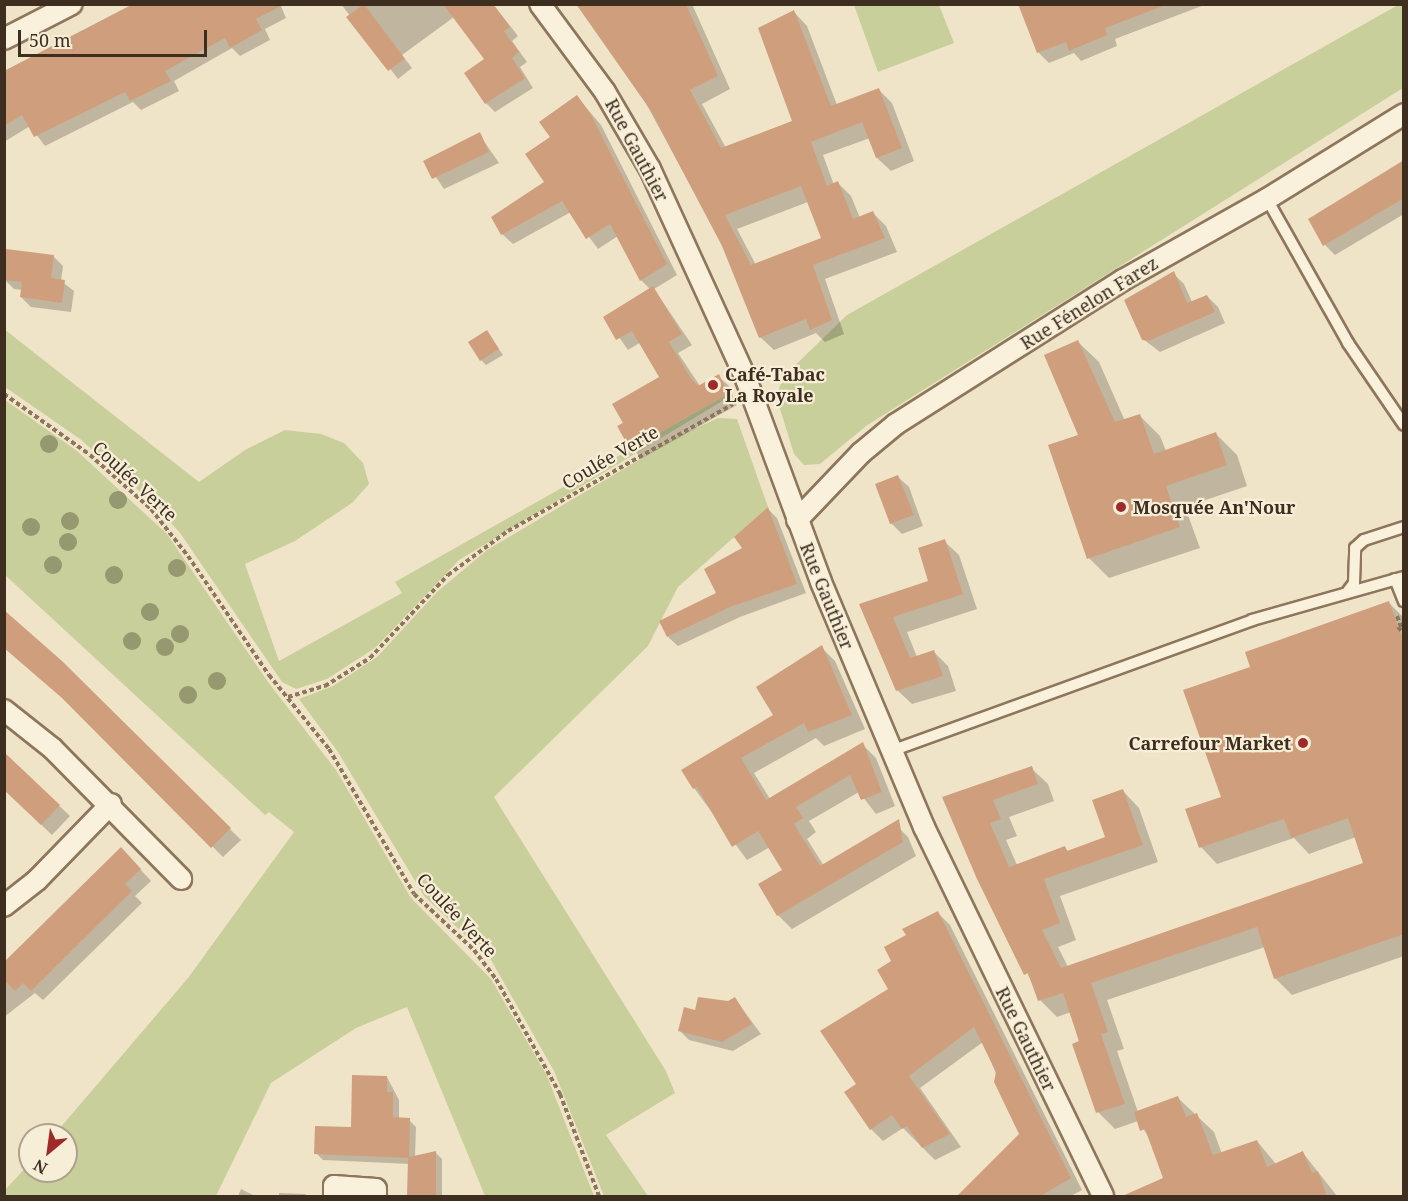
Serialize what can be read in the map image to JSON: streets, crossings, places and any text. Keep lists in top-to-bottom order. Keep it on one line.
{"streets":{"street":["Rue Gauthier","Rue Fénelon Farez"],"path":["Coulée Verte"]},"crossings":[["Rue Gauthier","Rue Fénelon Farez"],["Rue Gauthier","Coulée Verte"]],"places":["Café-Tabac La Royale","Mosquée An'Nour","Carrefour Market"],"scale_bar":"50 m","north":"bottom left"}
